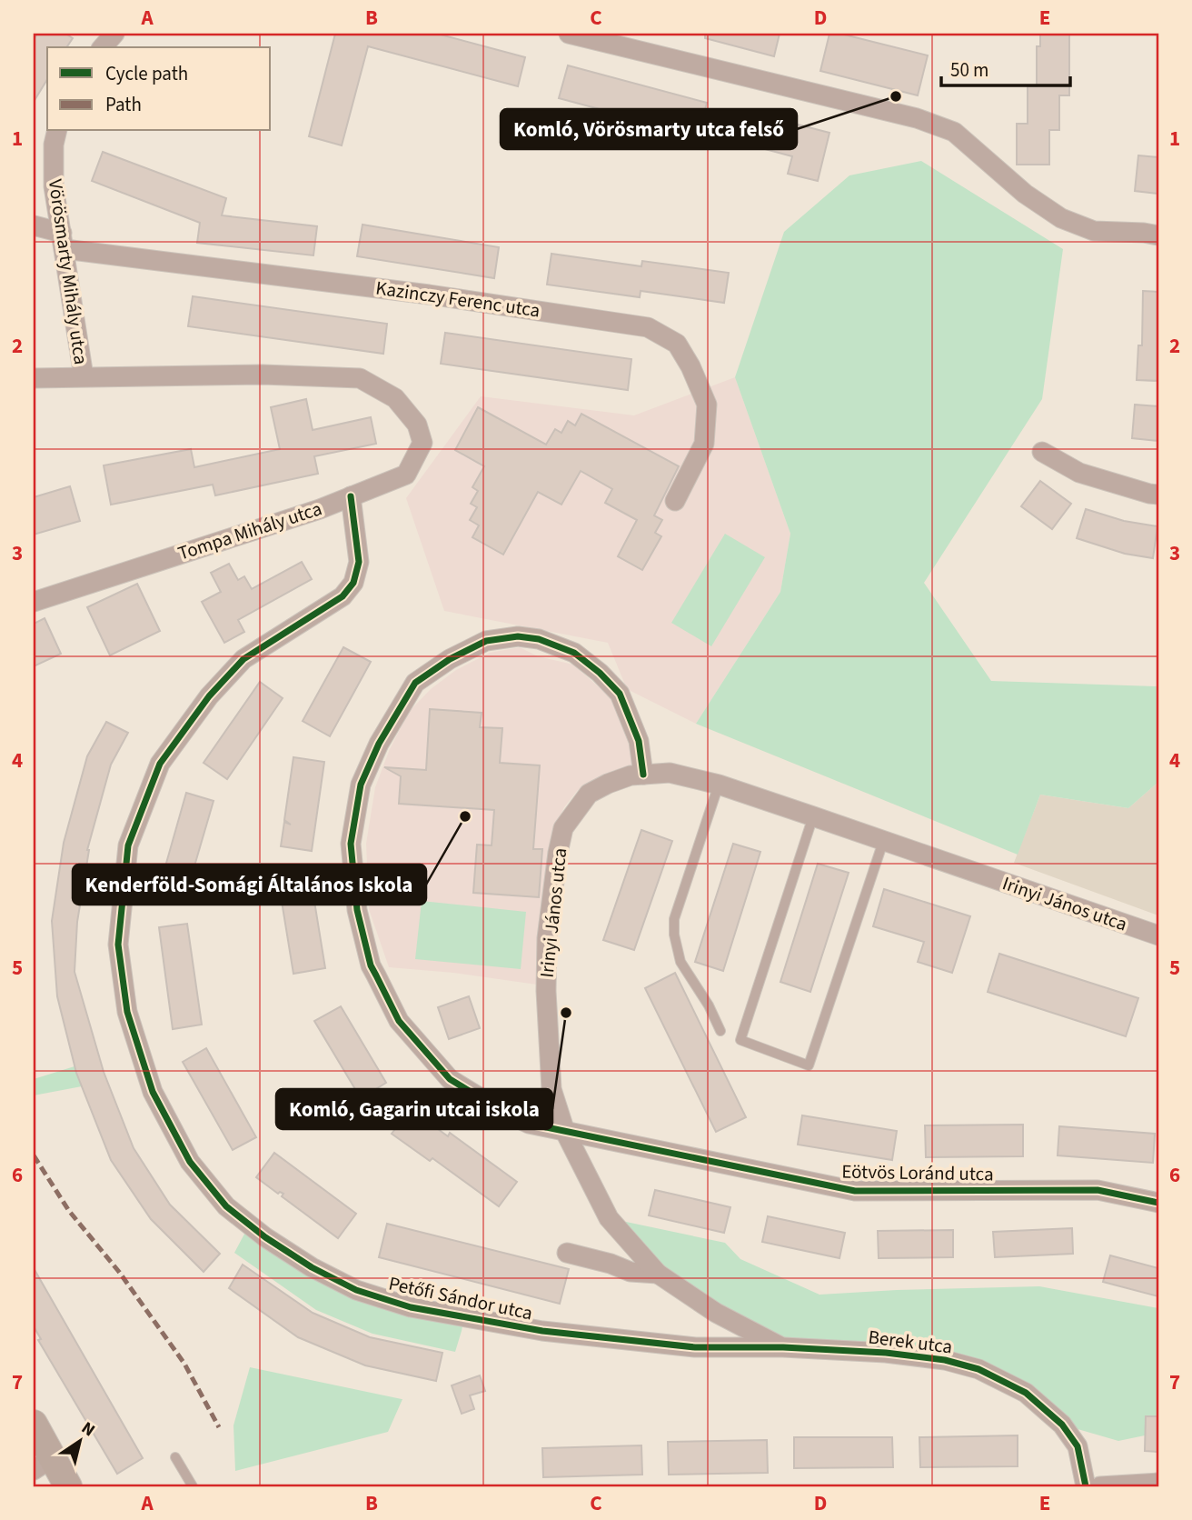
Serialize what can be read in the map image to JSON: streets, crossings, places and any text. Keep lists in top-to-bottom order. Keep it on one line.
{"streets":{"street":["Vörösmarty Mihály utca","Kazinczy Ferenc utca","Tompa Mihály utca","Irinyi János utca","Eötvös Loránd utca","Petőfi Sándor utca","Berek utca"]},"crossings":[["Vörösmarty Mihály utca","Kazinczy Ferenc utca"],["Vörösmarty Mihály utca","Tompa Mihály utca"],["Tompa Mihály utca","Petőfi Sándor utca"],["Irinyi János utca","Eötvös Loránd utca"],["Irinyi János utca","Petőfi Sándor utca"],["Irinyi János utca","Berek utca"],["Petőfi Sándor utca","Berek utca"]],"places":["Komló, Vörösmarty utca felső","Kenderföld-Somági Általános Iskola","Komló, Gagarin utcai iskola"],"legend":["Cycle path","Path"],"scale_bar":"50 m","north":"top right","grid":{"columns":["A","B","C","D","E"],"rows":["1","2","3","4","5","6","7"]}}
